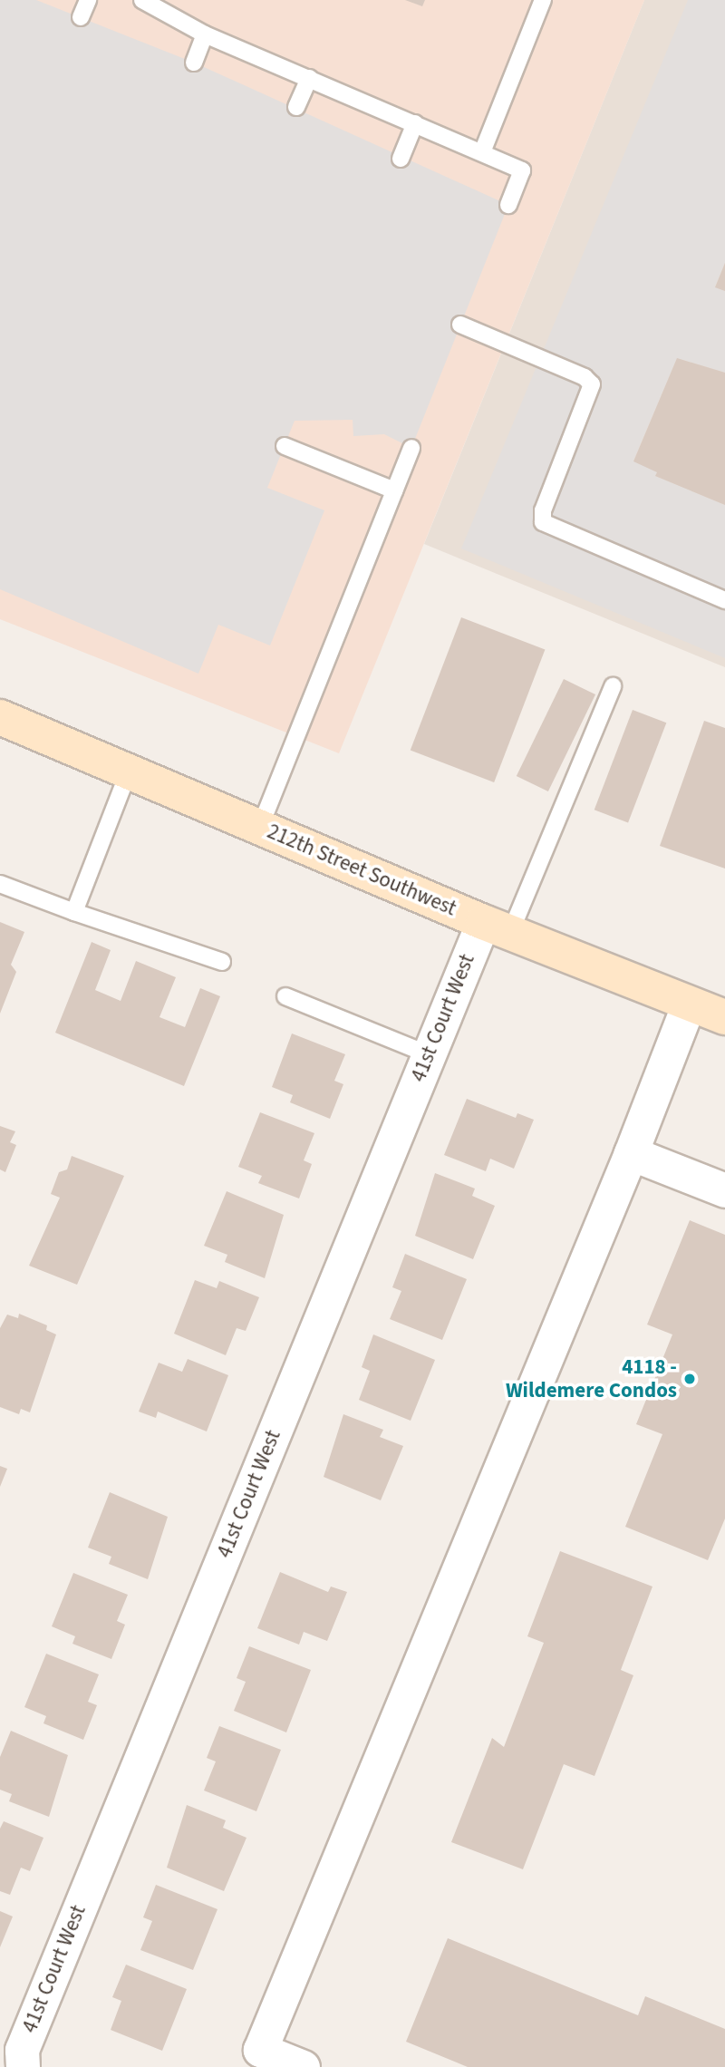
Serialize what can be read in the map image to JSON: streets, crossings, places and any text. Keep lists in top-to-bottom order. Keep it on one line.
{"streets":{"main road":["212th Street Southwest"],"street":["41st Court West"]},"crossings":[["212th Street Southwest","41st Court West"]],"places":["4118 - Wildemere Condos"]}
